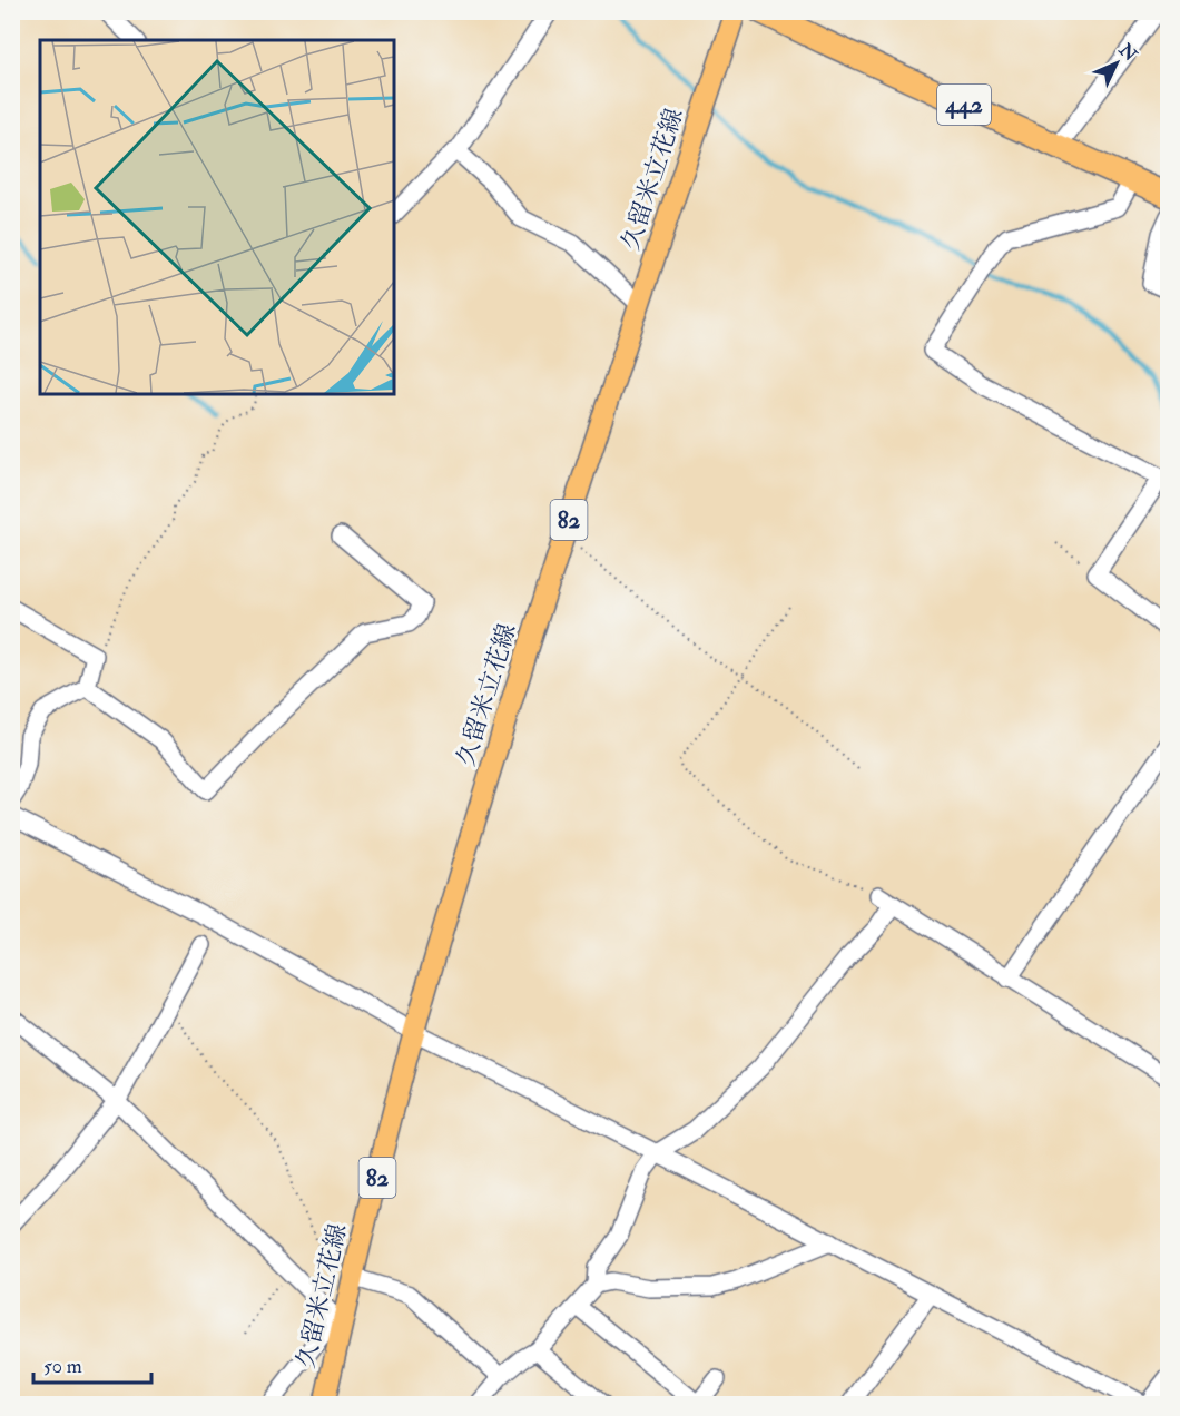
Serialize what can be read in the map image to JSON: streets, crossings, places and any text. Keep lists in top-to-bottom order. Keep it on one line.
{"streets":{"highway":["442"],"main road":["久留米立花線","82"]},"scale_bar":"50 m","north":"top right"}
